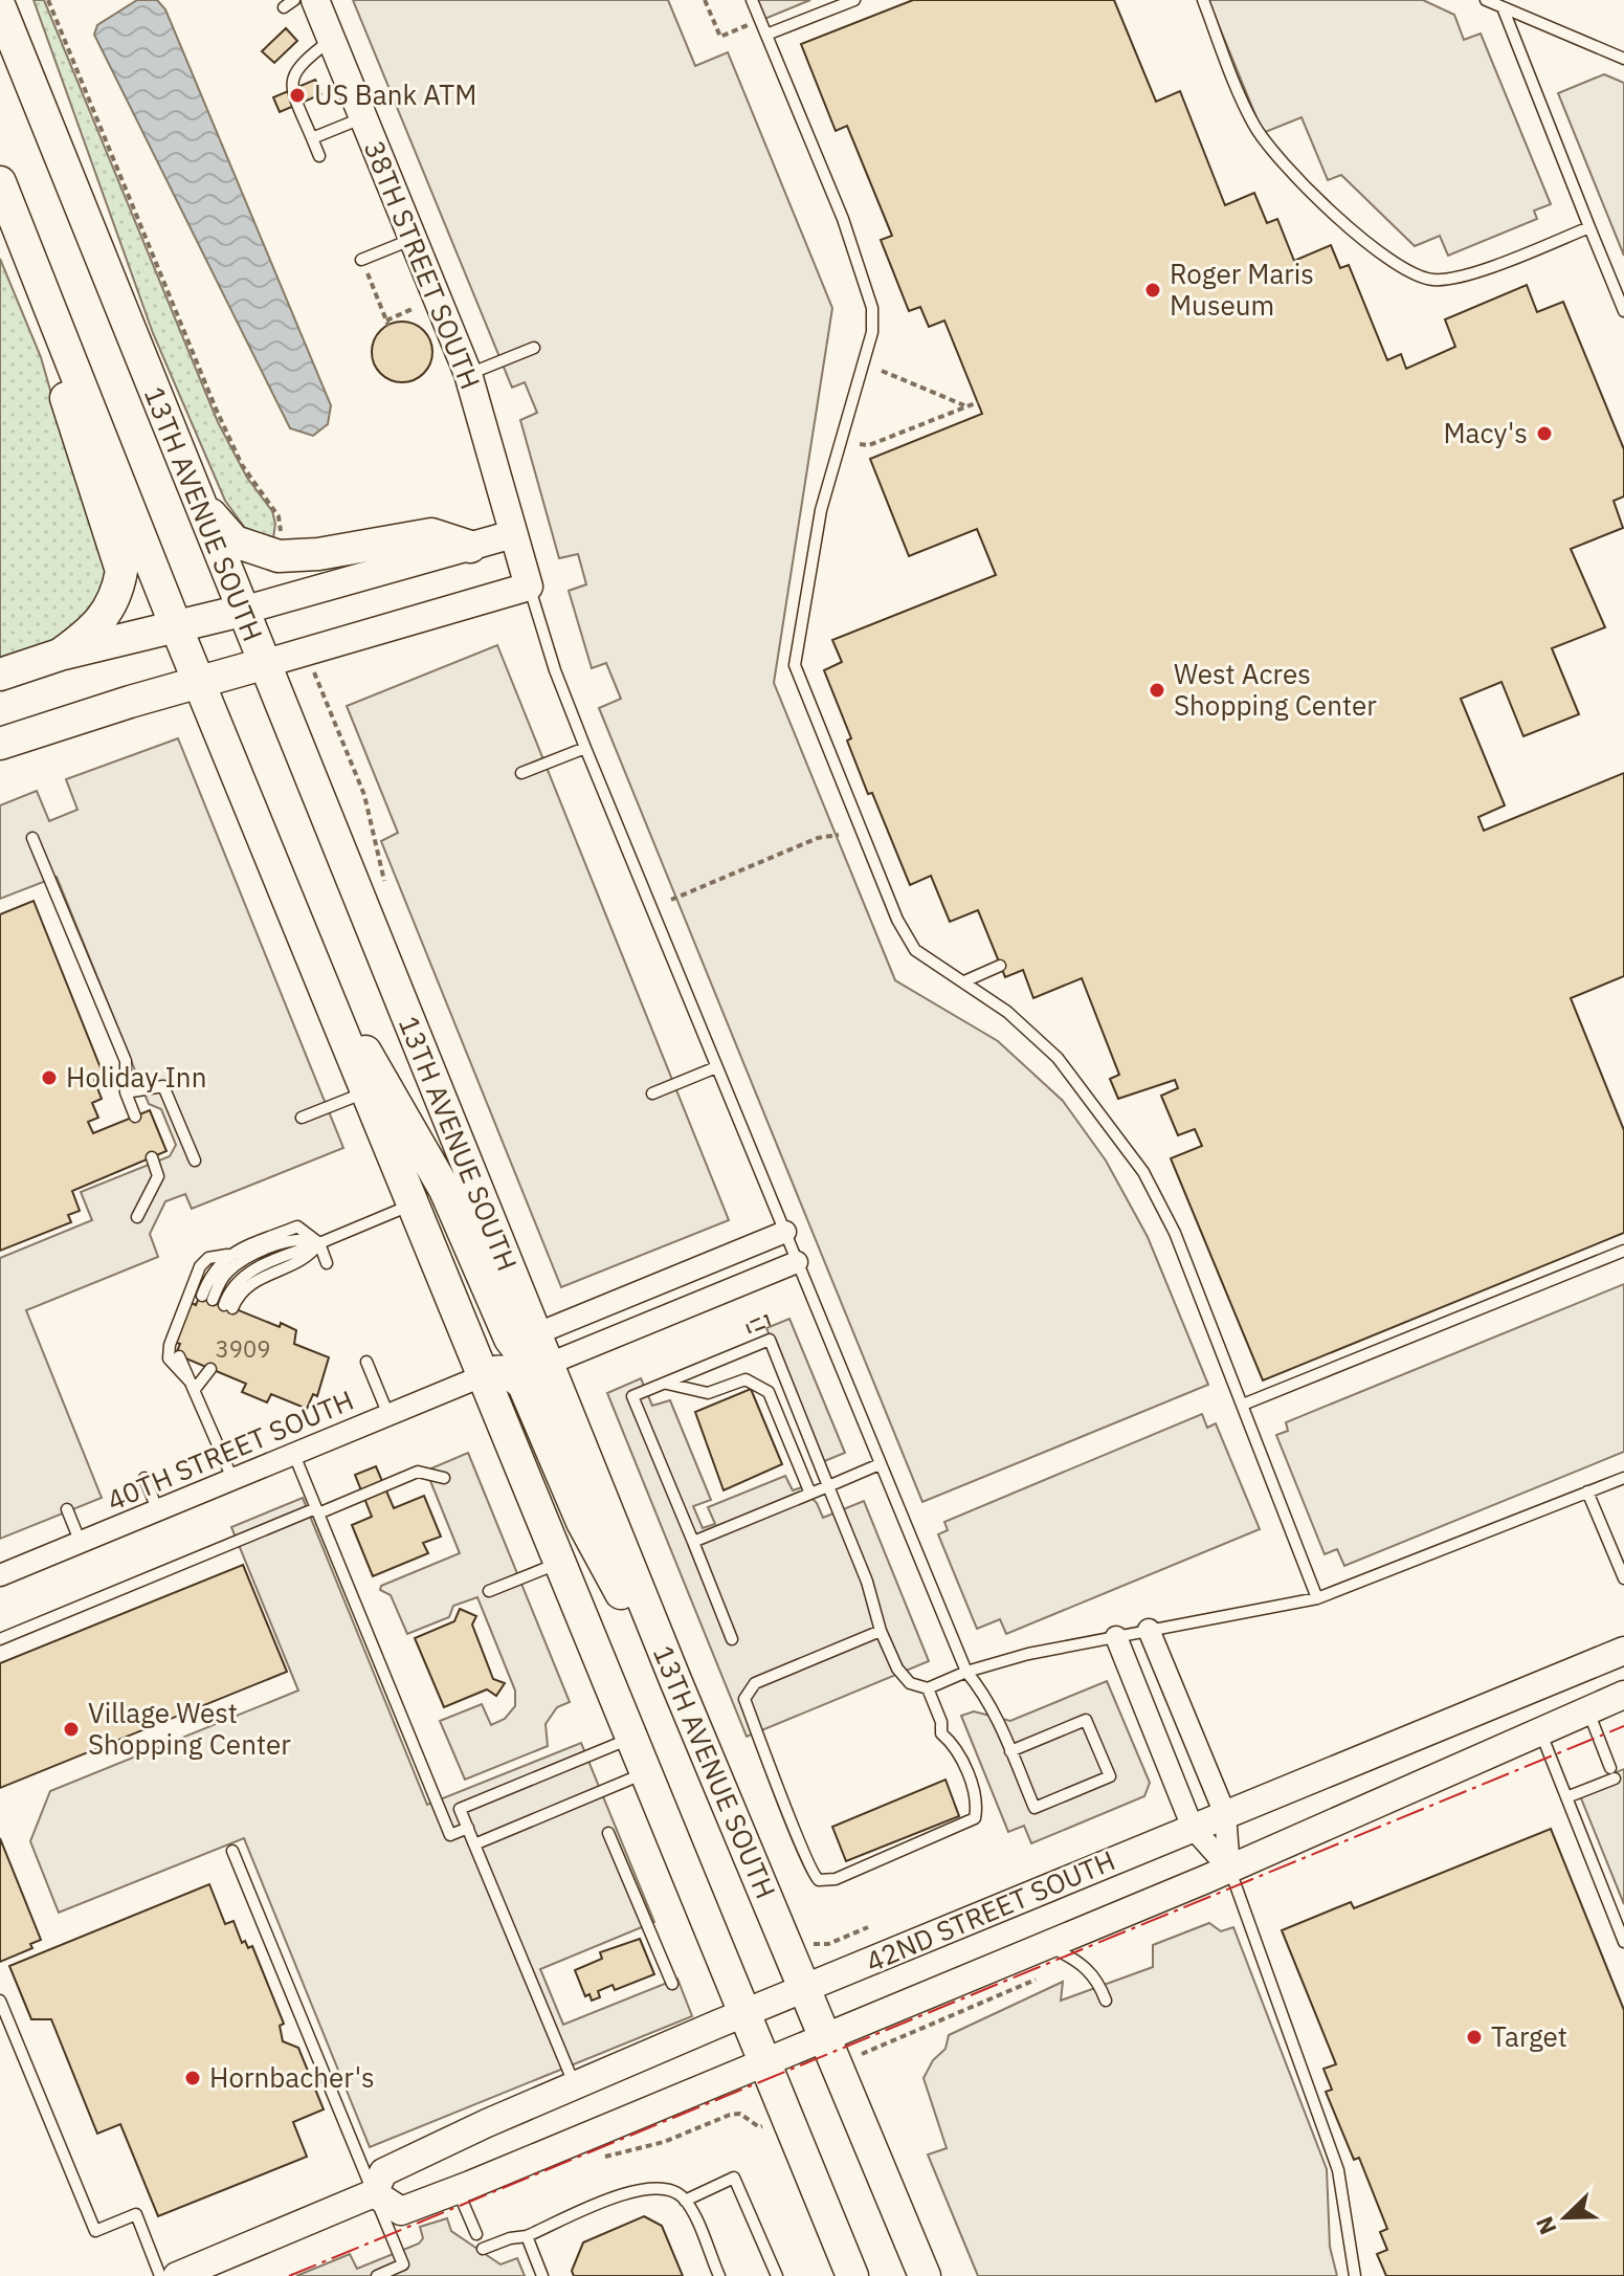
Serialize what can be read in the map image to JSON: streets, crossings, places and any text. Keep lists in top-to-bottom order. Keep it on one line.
{"streets":{"main road":["38TH STREET SOUTH","13TH AVENUE SOUTH","42ND STREET SOUTH"],"street":["40TH STREET SOUTH"]},"crossings":[["13TH AVENUE SOUTH","42ND STREET SOUTH"]],"places":["US Bank ATM","Roger Maris Museum","Macy's","West Acres Shopping Center","Holiday Inn","Village West Shopping Center","Target","Hornbacher's"],"house_numbers":["3909"],"north":"bottom left"}
